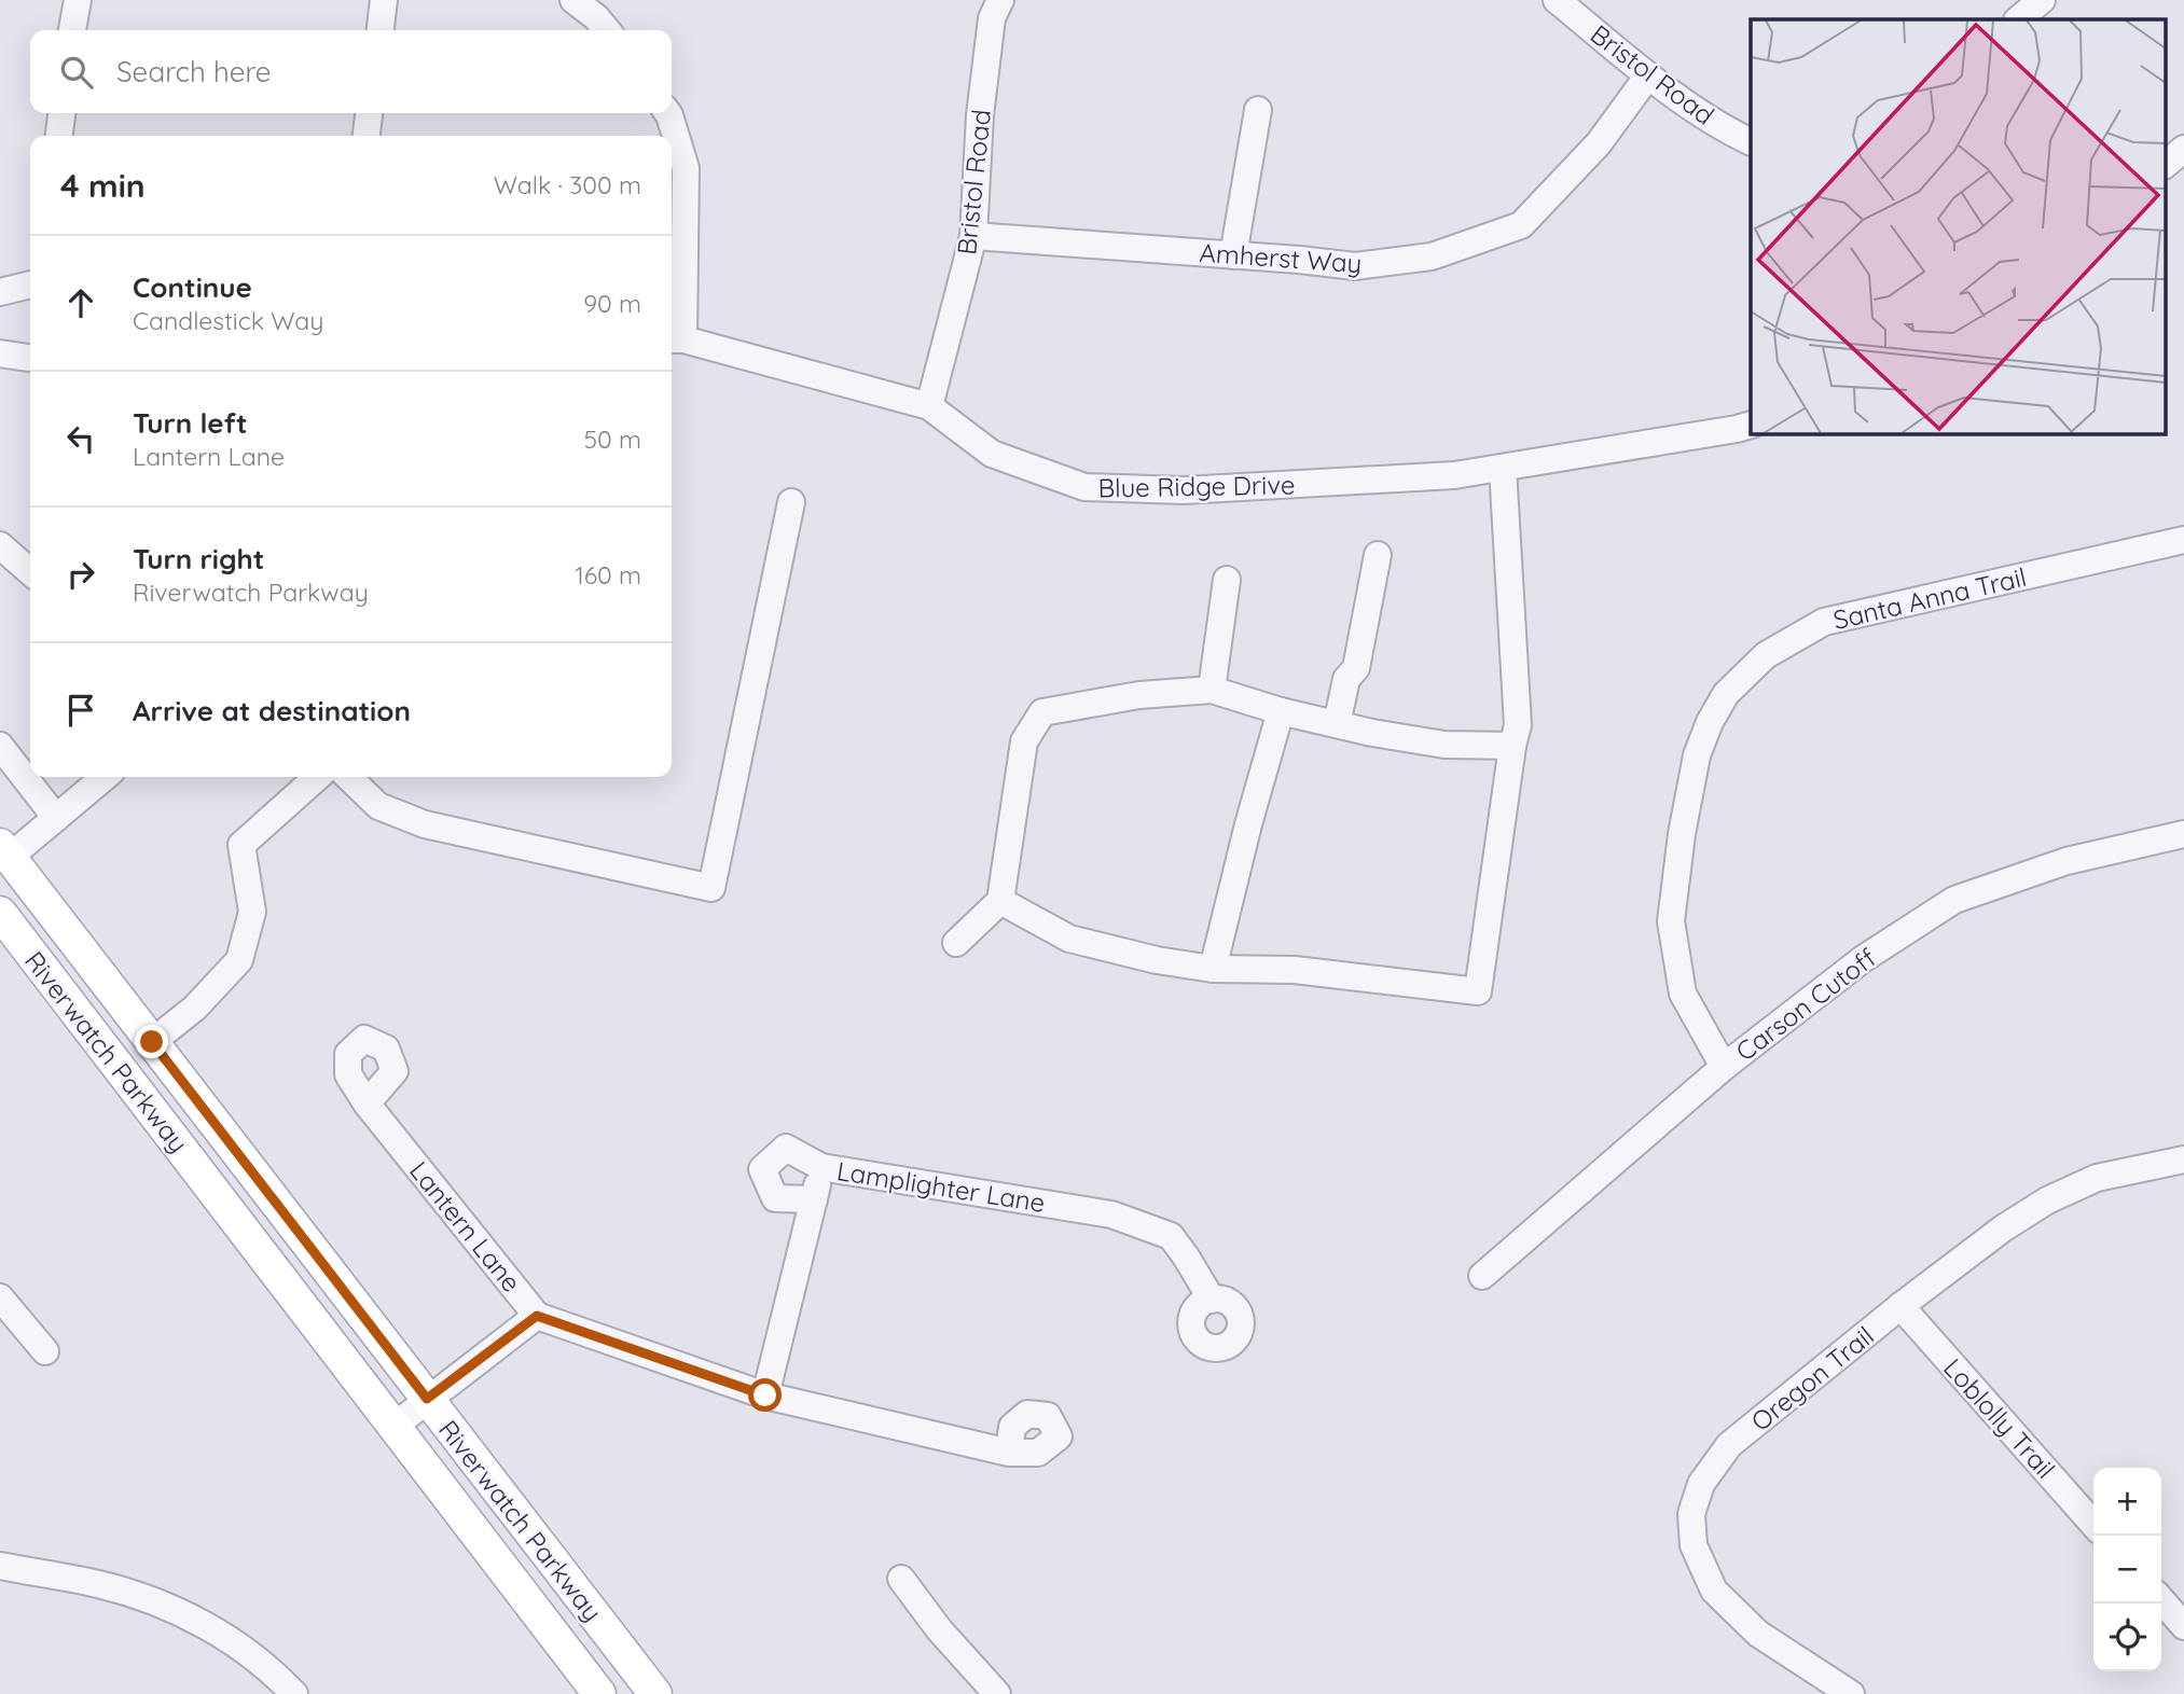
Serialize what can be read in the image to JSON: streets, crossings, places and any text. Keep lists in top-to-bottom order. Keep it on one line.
{"streets":{"main road":["Riverwatch Parkway"],"street":["Bristol Road","Amherst Way","Blue Ridge Drive","Santa Anna Trail","Carson Cutoff","Lamplighter Lane","Lantern Lane","Oregon Trail","Loblolly Trail"]},"crossings":[["Bristol Road","Amherst Way"],["Bristol Road","Blue Ridge Drive"],["Santa Anna Trail","Carson Cutoff"],["Riverwatch Parkway","Lantern Lane"],["Oregon Trail","Loblolly Trail"]],"page":{"search":"Search here","heading":["4 min","Walk · 300 m"],"list":[["Continue","Candlestick Way","90 m"],["Turn left","Lantern Lane","50 m"],["Turn right","Riverwatch Parkway","160 m"],"Arrive at destination"],"map_buttons":["+","−"]}}
